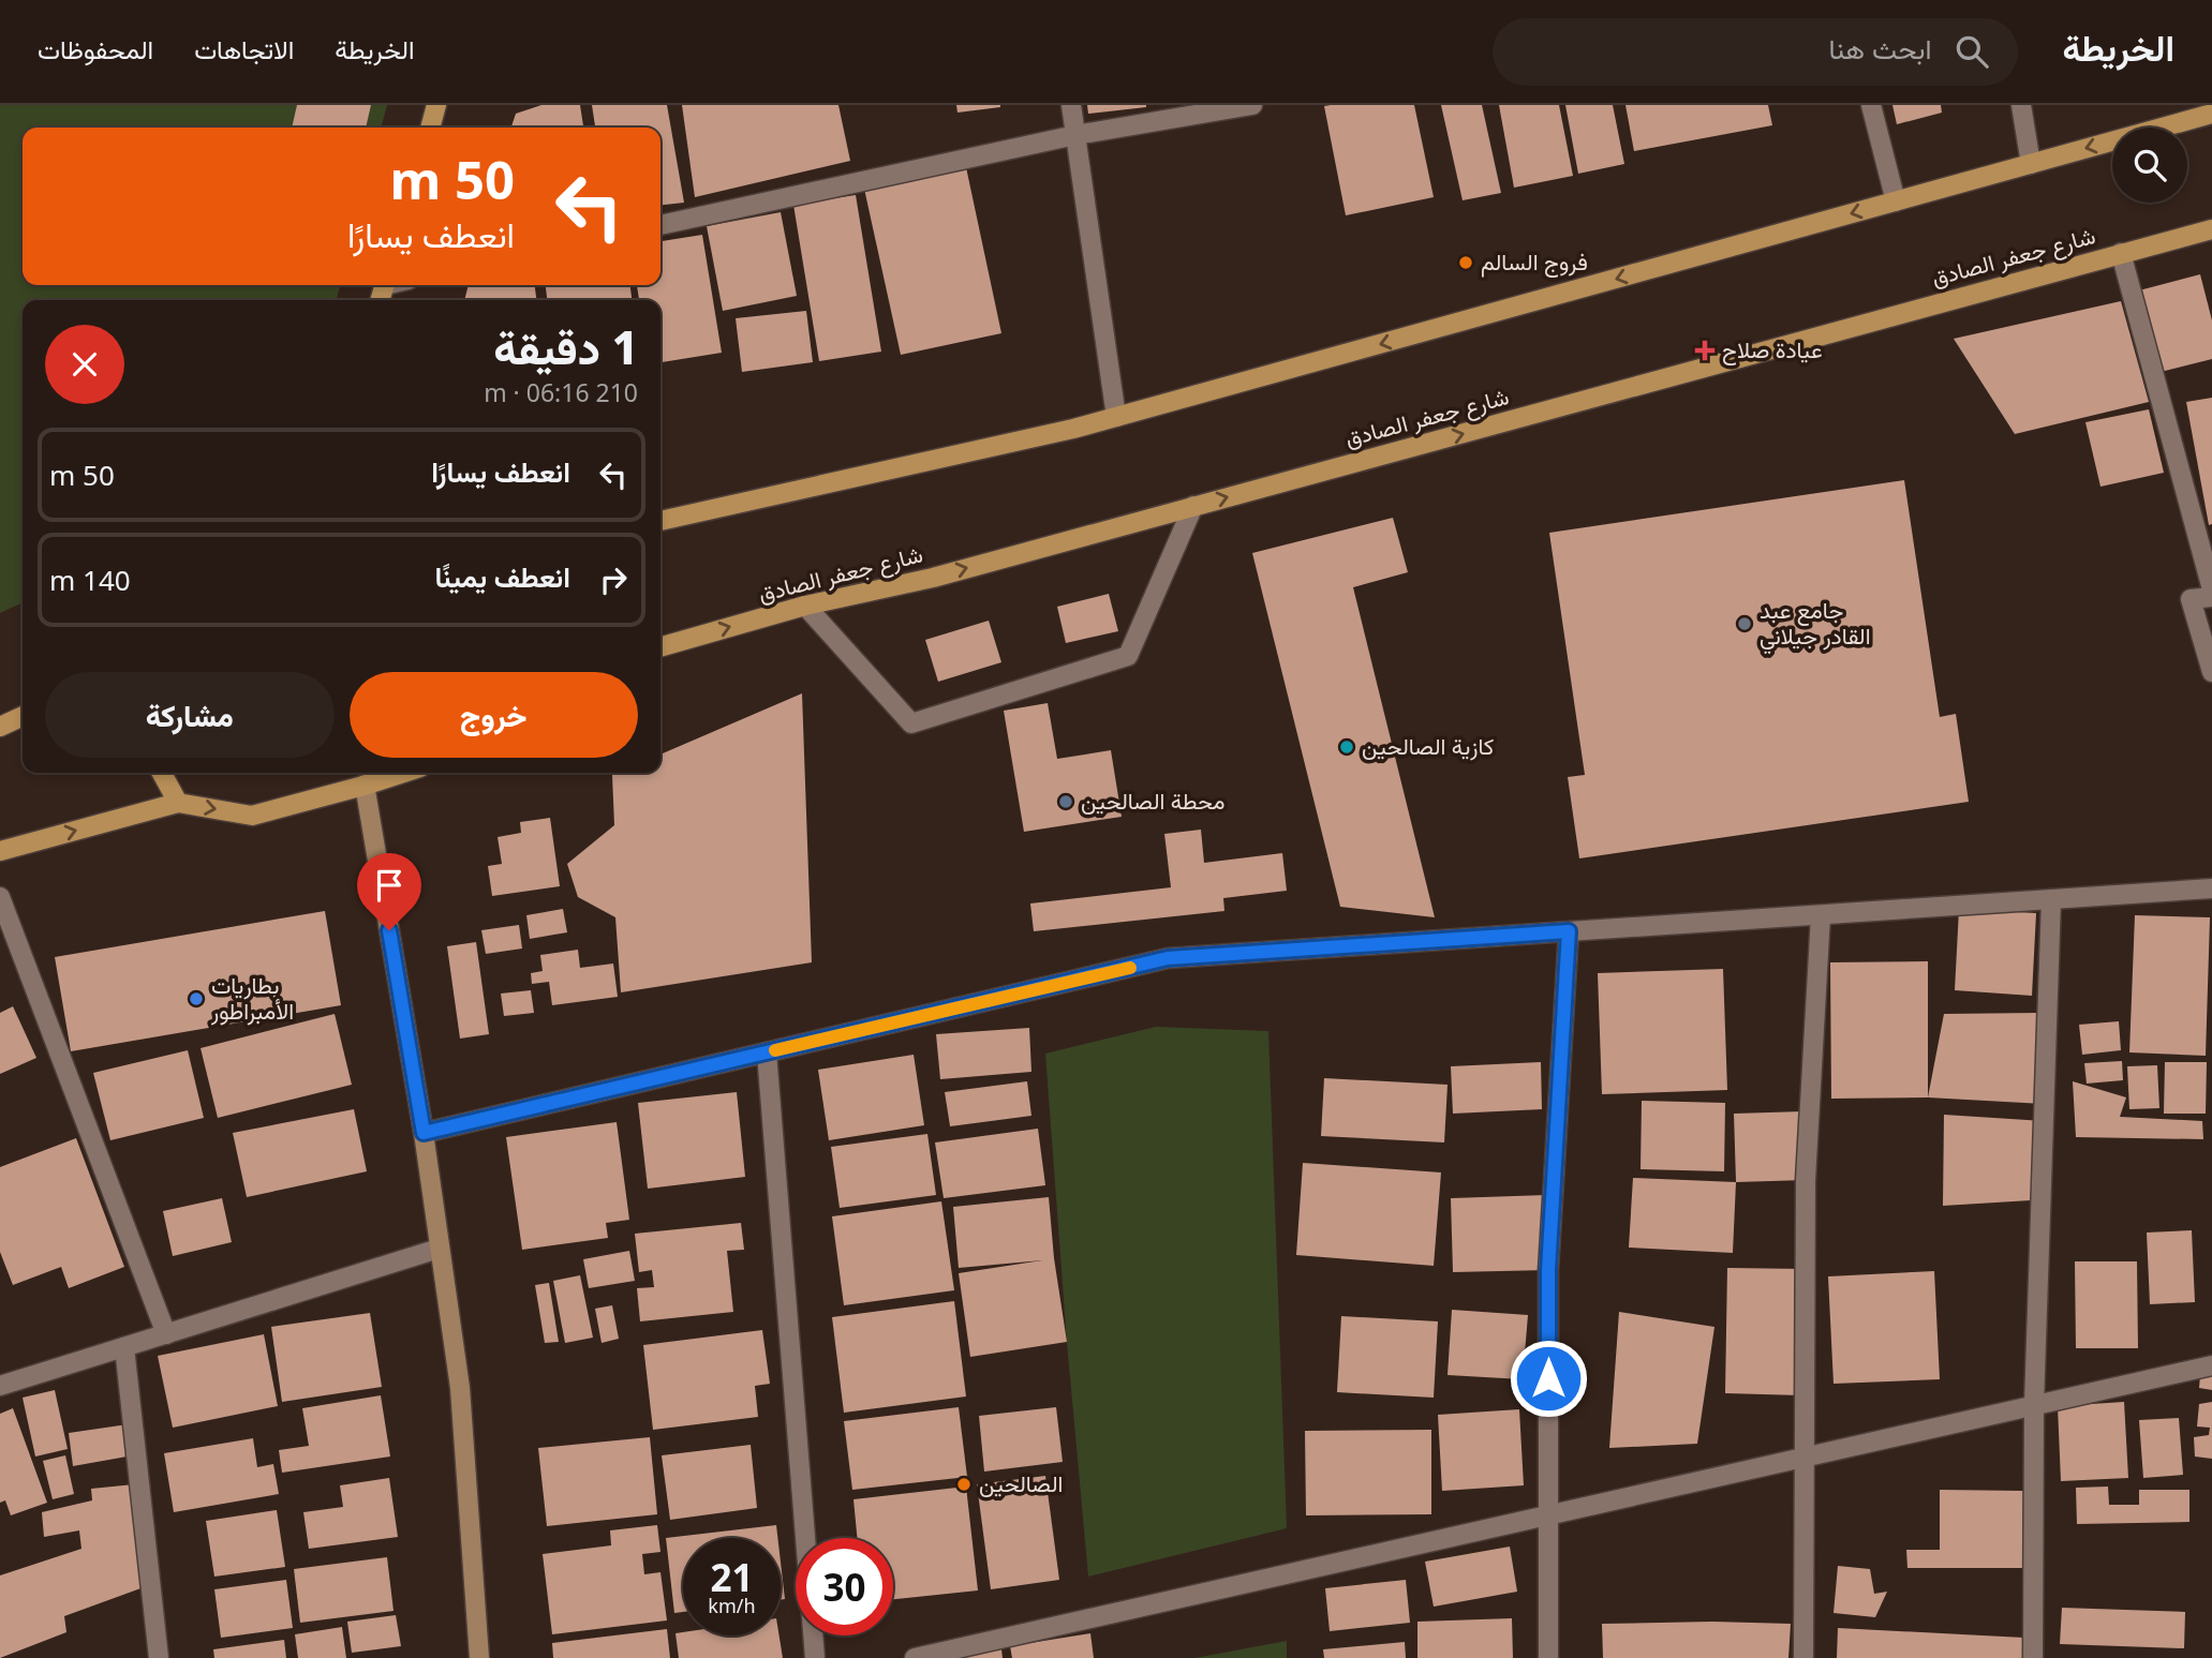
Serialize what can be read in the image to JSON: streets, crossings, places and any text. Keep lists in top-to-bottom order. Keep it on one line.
{"streets":{"main road":["شارع جعفر الصادق"]},"places":{"other":["فروج السالم","جامع عبد القادر جيلاني","كازية الصالحين","محطة الصالحين","بطاريات الأمبراطور","الصالحين"],"health":["عيادة صلاح"]},"page":{"header":"الخريطة","search":"ابحث هنا","nav":["الخريطة","الاتجاهات","المحفوظات"],"turn":["50 m","انعطف يسارًا"],"heading":["1 دقيقة","210 m · 06:16"],"list":[{"name":"انعطف يسارًا","value":"50 m"},{"name":"انعطف يمينًا","value":"140 m"}],"buttons":["خروج","مشاركة"],"speed":"21 km/h","limit":"30"}}
